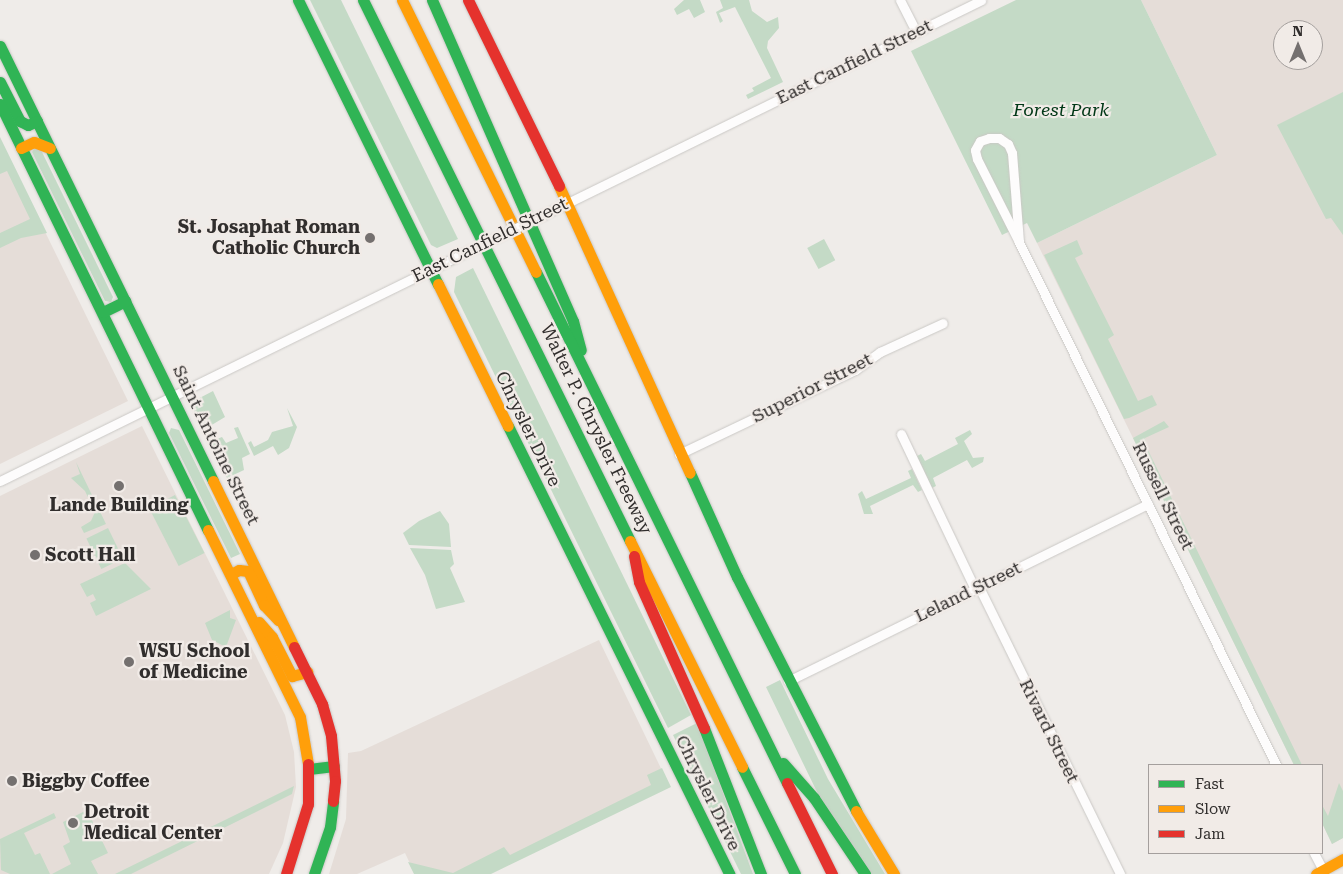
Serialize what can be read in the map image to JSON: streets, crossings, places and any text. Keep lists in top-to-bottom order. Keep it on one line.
{"streets":{"main road":["Chrysler Drive","Walter P. Chrysler Freeway","Saint Antoine Street"],"street":["East Canfield Street","Superior Street","Russell Street","Leland Street","Rivard Street"]},"crossings":[["East Canfield Street","Chrysler Drive"],["East Canfield Street","Saint Antoine Street"],["Russell Street","Leland Street"],["Leland Street","Rivard Street"]],"parks":["Forest Park"],"places":["St. Josaphat Roman Catholic Church","Lande Building","Scott Hall","WSU School of Medicine","Biggby Coffee","Detroit Medical Center"],"legend":["Fast","Slow","Jam"],"north":"top"}
